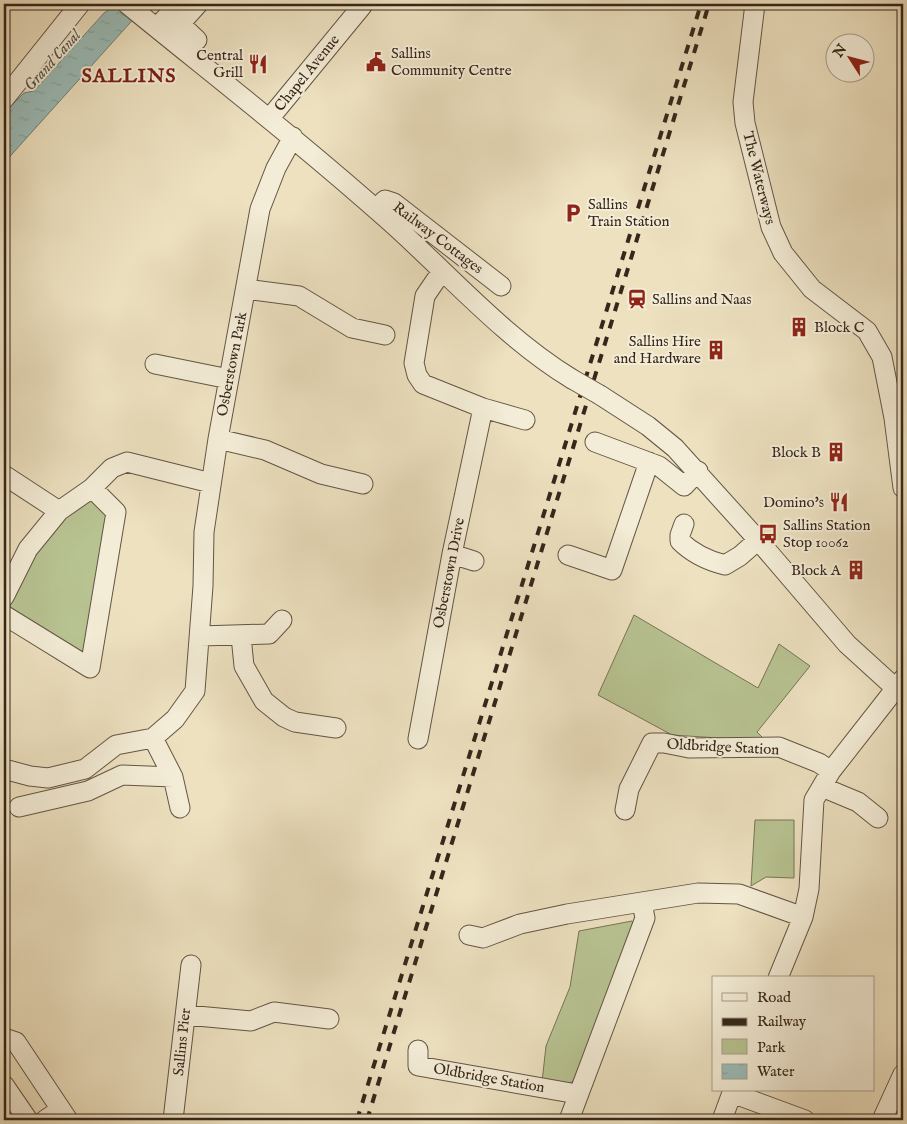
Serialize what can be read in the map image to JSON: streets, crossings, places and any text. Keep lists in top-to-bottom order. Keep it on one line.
{"streets":{"street":["Chapel Avenue","The Waterways","Railway Cottages","Osberstown Park","Osberstown Drive","Oldbridge Station","Sallins Pier"]},"districts":["SALLINS"],"water":["Grand Canal"],"places":{"public building":["Sallins Community Centre"],"restaurant":["Central Grill","Domino's"],"parking":["Sallins Train Station"],"station":["Sallins and Naas"],"building":["Block C","Sallins Hire and Hardware","Block B","Block A"],"bus stop":["Sallins Station Stop 10062"]},"legend":["Road","Railway","Park","Water"],"north":"top left"}
